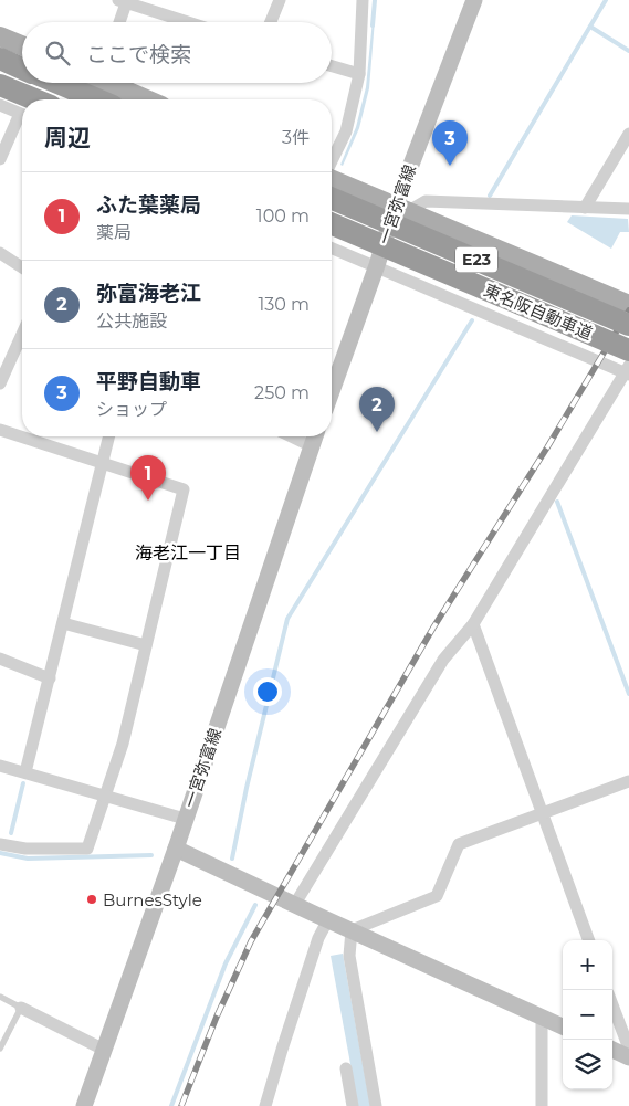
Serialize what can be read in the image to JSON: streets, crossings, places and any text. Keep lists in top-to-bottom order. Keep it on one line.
{"streets":{"highway":["E23","東名阪自動車道"],"main road":["一宮弥富線"]},"districts":["海老江一丁目"],"places":["BurnesStyle"],"page":{"search":"ここで検索","heading":["周辺","3件"],"pins":["3","2","1"],"list":[{"mark":"1","name":"ふた葉薬局","note":"薬局","value":"100 m"},{"mark":"2","name":"弥富海老江","note":"公共施設","value":"130 m"},{"mark":"3","name":"平野自動車","note":"ショップ","value":"250 m"}],"map_buttons":["+","−"]}}
